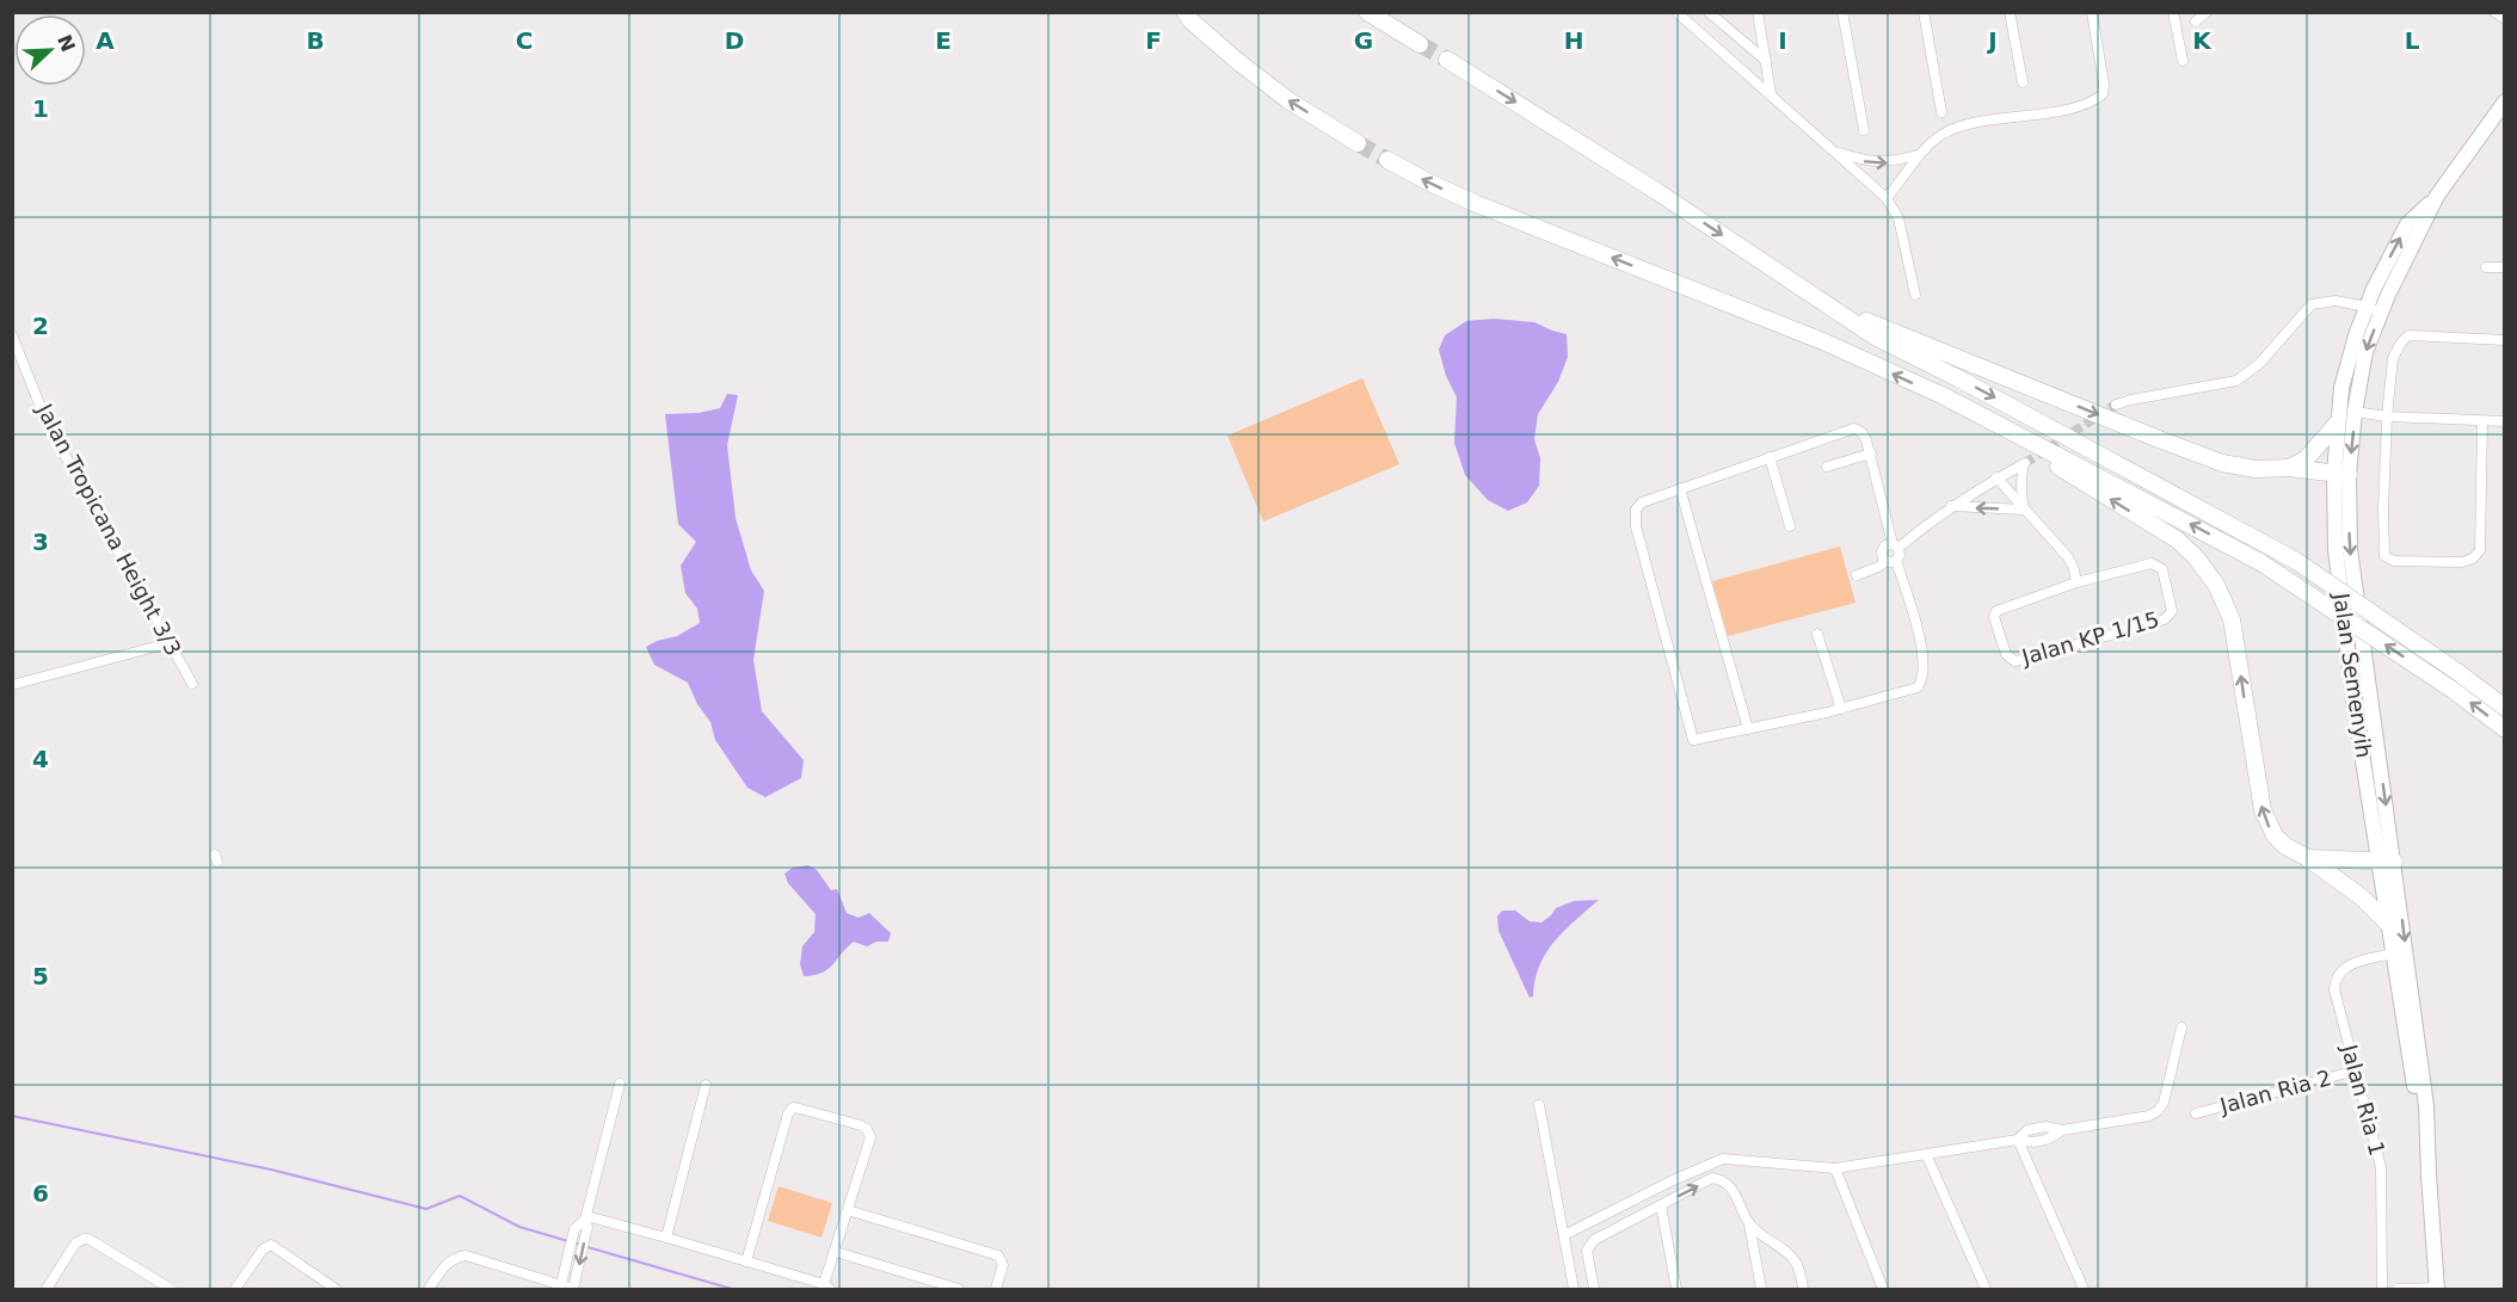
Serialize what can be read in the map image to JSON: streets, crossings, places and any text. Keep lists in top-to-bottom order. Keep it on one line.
{"streets":{"main road":["Jalan Semenyih"],"street":["Jalan Tropicana Height 3/3","Jalan KP 1/15","Jalan Ria 2","Jalan Ria 1"]},"crossings":[["Jalan Semenyih","Jalan Ria 1"],["Jalan Ria 2","Jalan Ria 1"]],"north":"top right","grid":{"columns":["A","B","C","D","E","F","G","H","I","J","K","L"],"rows":["1","2","3","4","5","6"]}}
